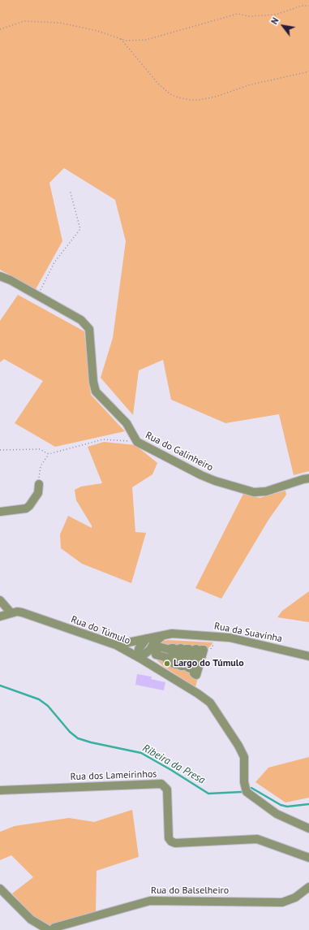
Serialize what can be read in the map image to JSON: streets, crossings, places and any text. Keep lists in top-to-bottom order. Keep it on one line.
{"streets":{"street":["Rua do Galinheiro","Rua do Túmulo","Rua da Suavinha","Rua dos Lameirinhos","Rua do Balselheiro"]},"crossings":[["Rua do Túmulo","Rua da Suavinha"]],"water":["Ribeira da Presa"],"places":["Largo do Túmulo"],"north":"top left"}
